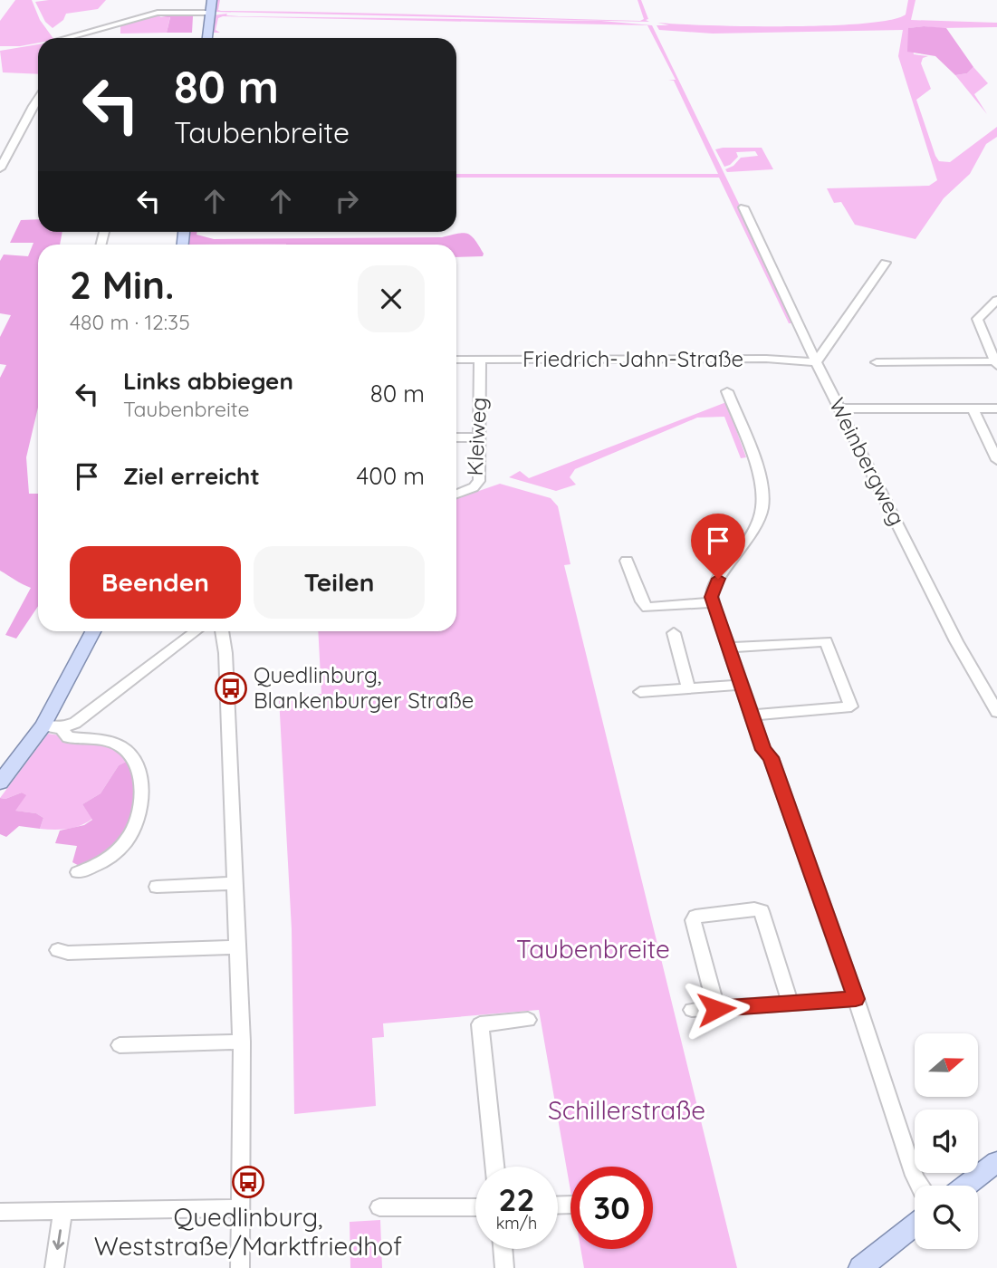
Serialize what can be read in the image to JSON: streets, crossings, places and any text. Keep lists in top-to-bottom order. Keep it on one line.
{"streets":{"street":["Friedrich-Jahn-Straße","Kleiweg","Weinbergweg"]},"crossings":[["Friedrich-Jahn-Straße","Kleiweg"],["Friedrich-Jahn-Straße","Weinbergweg"]],"parks":["Taubenbreite","Schillerstraße"],"places":{"bus stop":["Quedlinburg, Blankenburger Straße","Quedlinburg, Weststraße/Marktfriedhof"]},"north":"right","page":{"turn":["80 m","Taubenbreite"],"heading":["2 Min.","480 m · 12:35"],"list":[{"name":"Links abbiegen","note":"Taubenbreite","value":"80 m"},{"name":"Ziel erreicht","value":"400 m"}],"buttons":["Beenden","Teilen"],"speed":"22 km/h","limit":"30"}}
